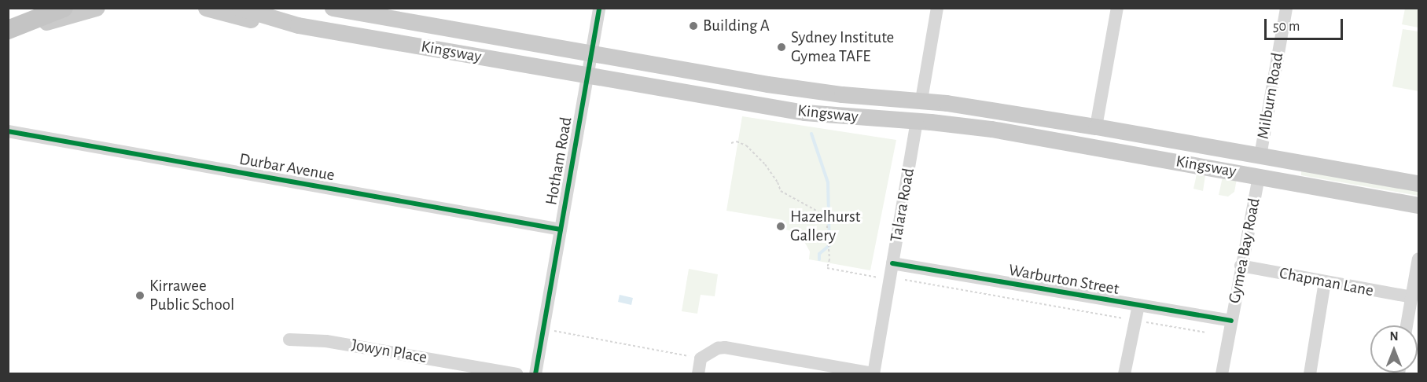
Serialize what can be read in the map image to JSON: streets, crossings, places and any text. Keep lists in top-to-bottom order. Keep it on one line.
{"streets":{"main road":["Kingsway","Gymea Bay Road"],"street":["Milburn Road","Hotham Road","Durbar Avenue","Talara Road","Warburton Street","Chapman Lane","Jowyn Place"]},"crossings":[["Kingsway","Milburn Road"],["Kingsway","Hotham Road"],["Kingsway","Talara Road"],["Kingsway","Gymea Bay Road"],["Milburn Road","Gymea Bay Road"],["Hotham Road","Durbar Avenue"],["Talara Road","Warburton Street"],["Gymea Bay Road","Warburton Street"],["Gymea Bay Road","Chapman Lane"]],"places":["Building A","Sydney Institute Gymea TAFE","Hazelhurst Gallery","Kirrawee Public School"],"scale_bar":"50 m","north":"top"}
